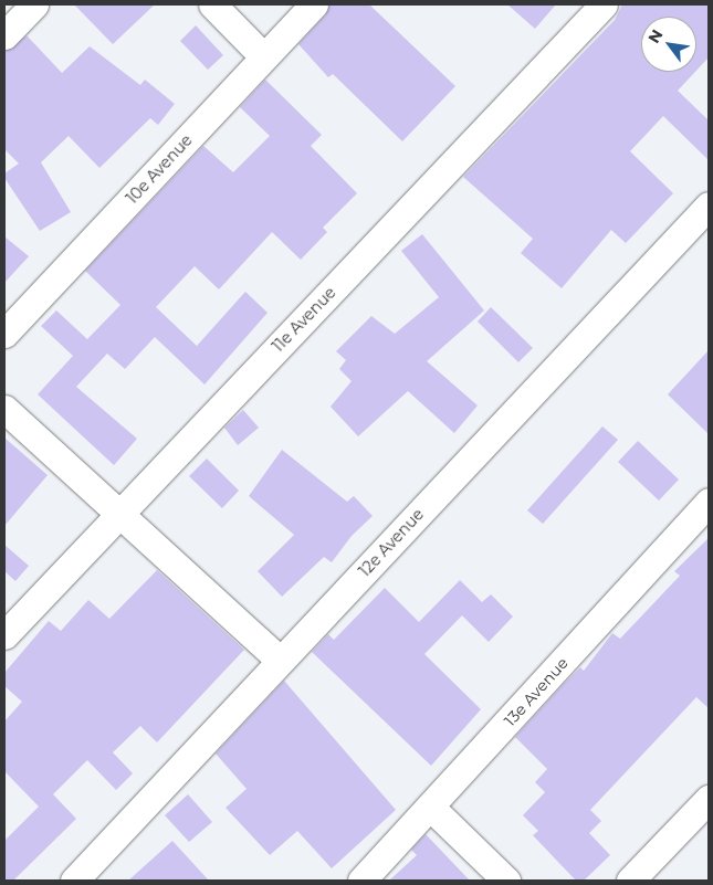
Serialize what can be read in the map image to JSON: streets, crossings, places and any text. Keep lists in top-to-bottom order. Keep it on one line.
{"streets":{"street":["10e Avenue","11e Avenue","12e Avenue","13e Avenue"]},"north":"top left"}
